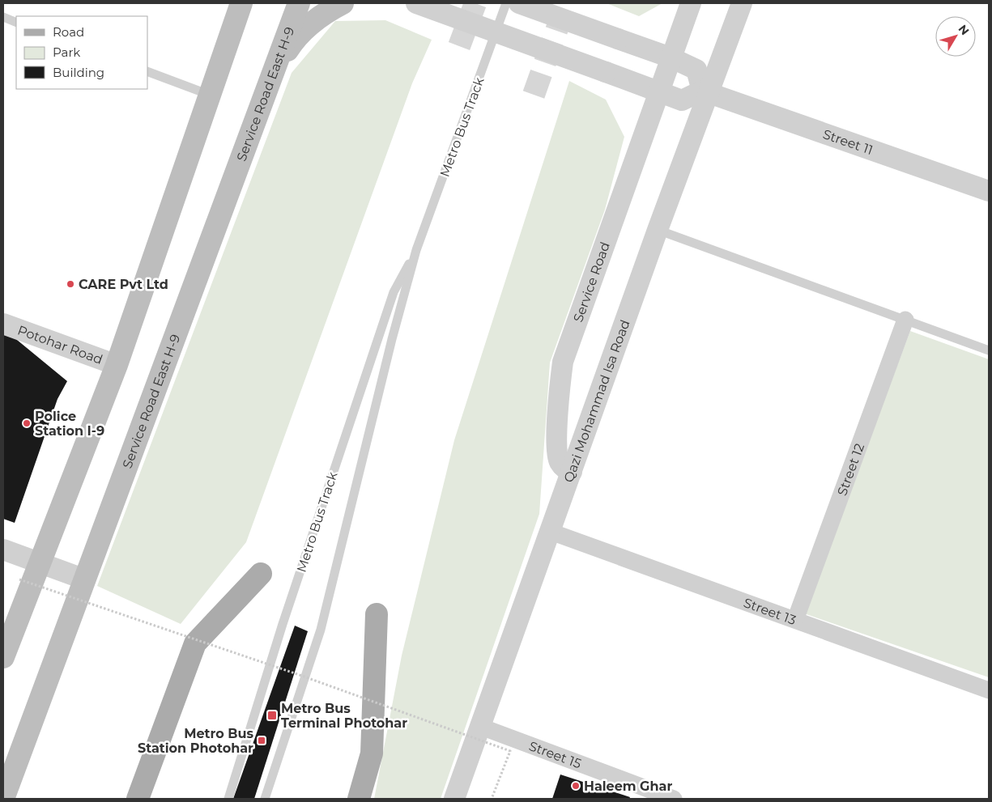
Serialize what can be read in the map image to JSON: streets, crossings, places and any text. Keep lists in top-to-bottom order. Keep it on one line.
{"streets":{"main road":["Service Road East H-9"],"street":["Street 11","Service Road","Potohar Road","Qazi Mohammad Isa Road","Street 12","Street 13","Street 15"],"lane":["Metro Bus Track"]},"crossings":[["Street 11","Qazi Mohammad Isa Road"],["Service Road","Qazi Mohammad Isa Road"],["Qazi Mohammad Isa Road","Street 13"],["Qazi Mohammad Isa Road","Street 15"],["Street 12","Street 13"]],"places":{"other":["CARE Pvt Ltd","Police Station I-9","Haleem Ghar"],"transit":["Metro Bus Terminal Photohar","Metro Bus Station Photohar"]},"legend":["Road","Park","Building"],"north":"top right"}
